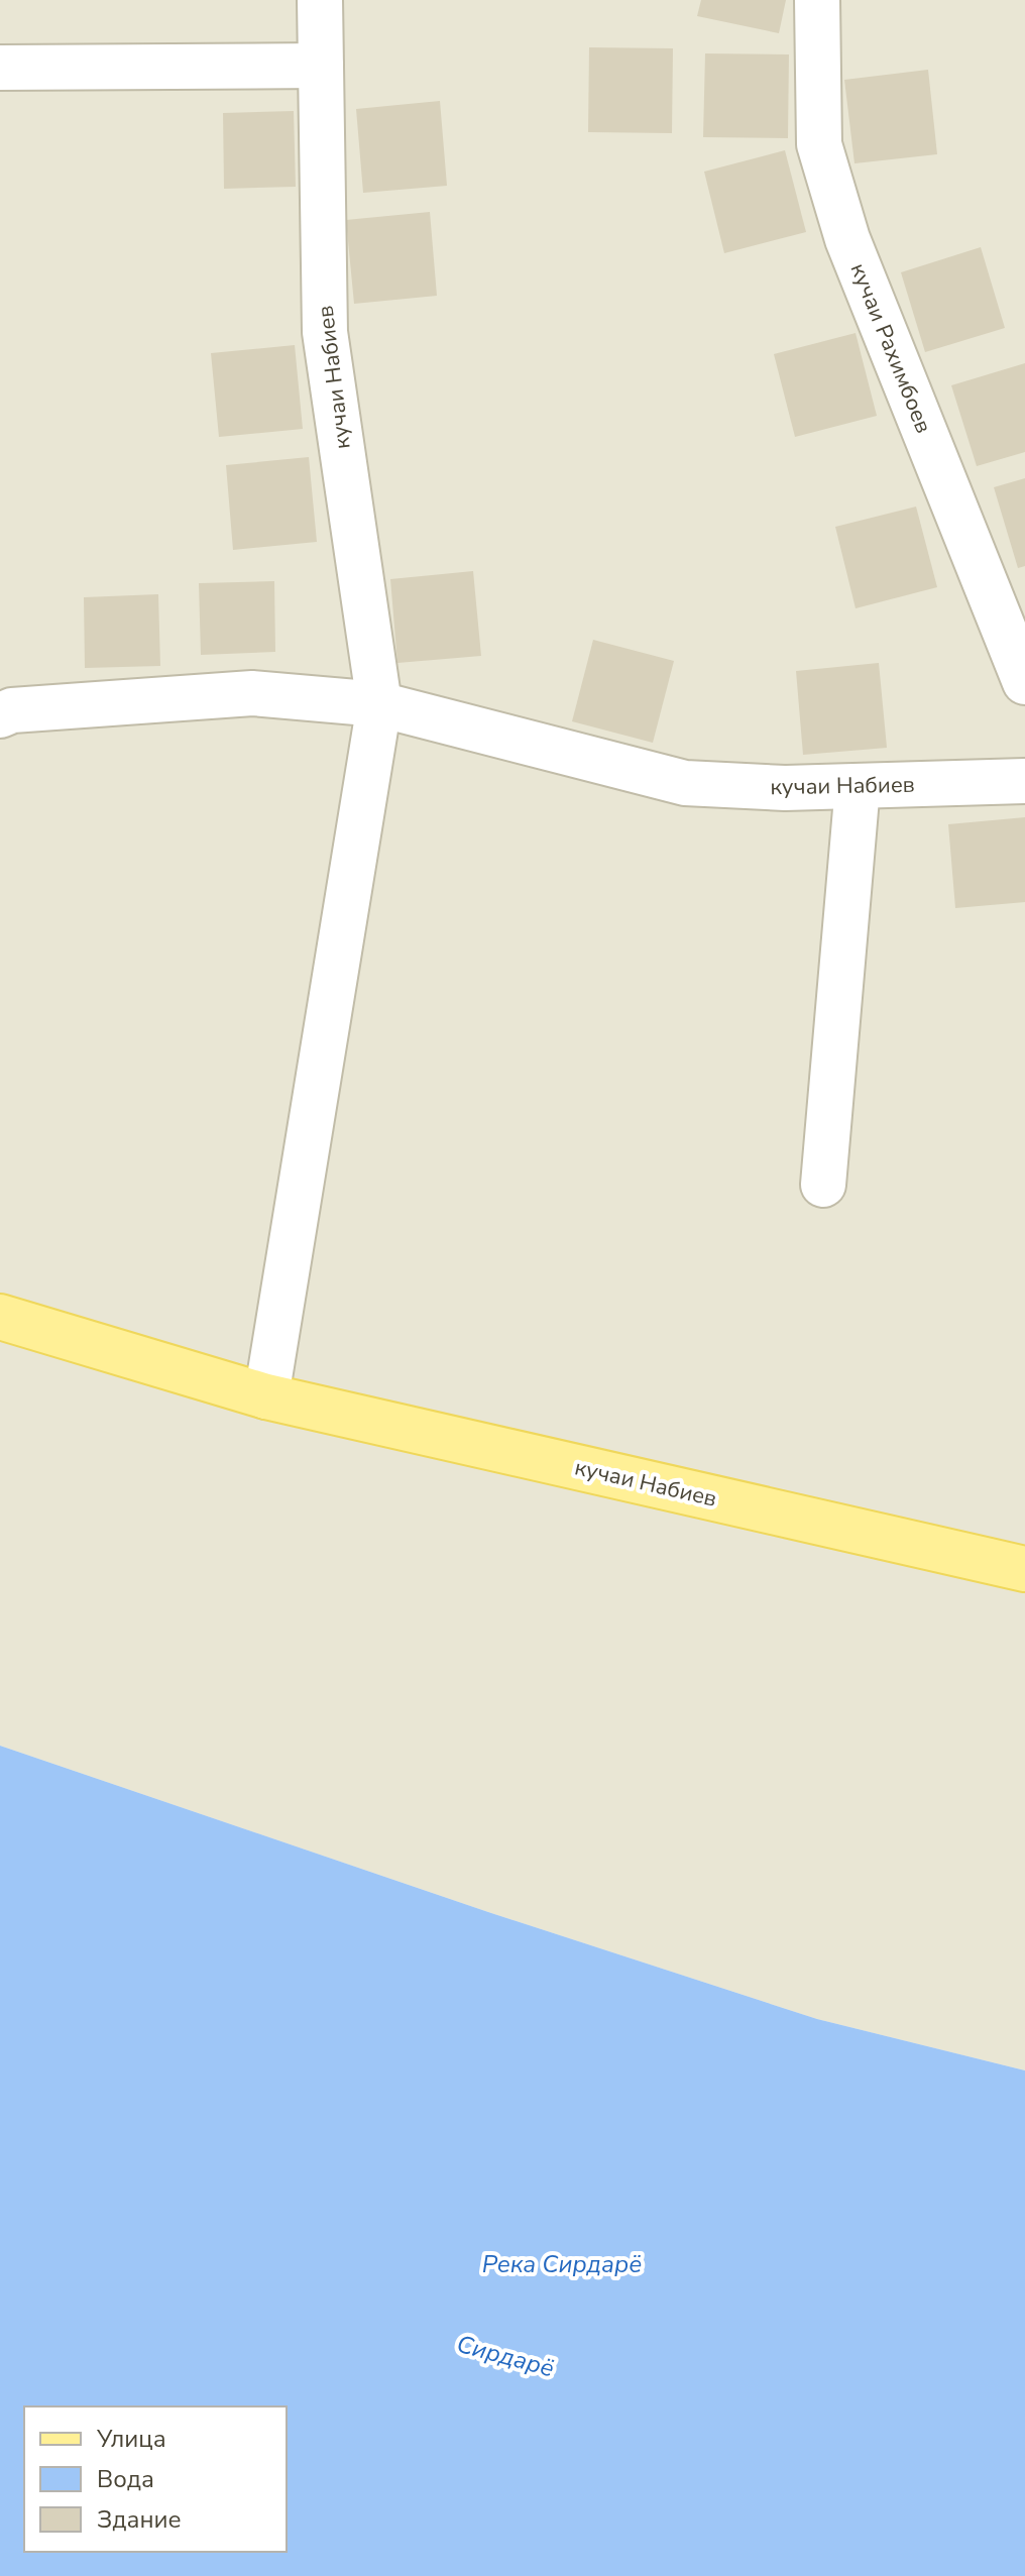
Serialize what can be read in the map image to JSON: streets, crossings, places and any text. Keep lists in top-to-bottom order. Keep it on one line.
{"streets":{"main road":["кучаи Набиев"],"street":["кучаи Рахимбоев"]},"water":["Река Сирдарё","Сирдарё"],"legend":["Улица","Вода","Здание"]}
